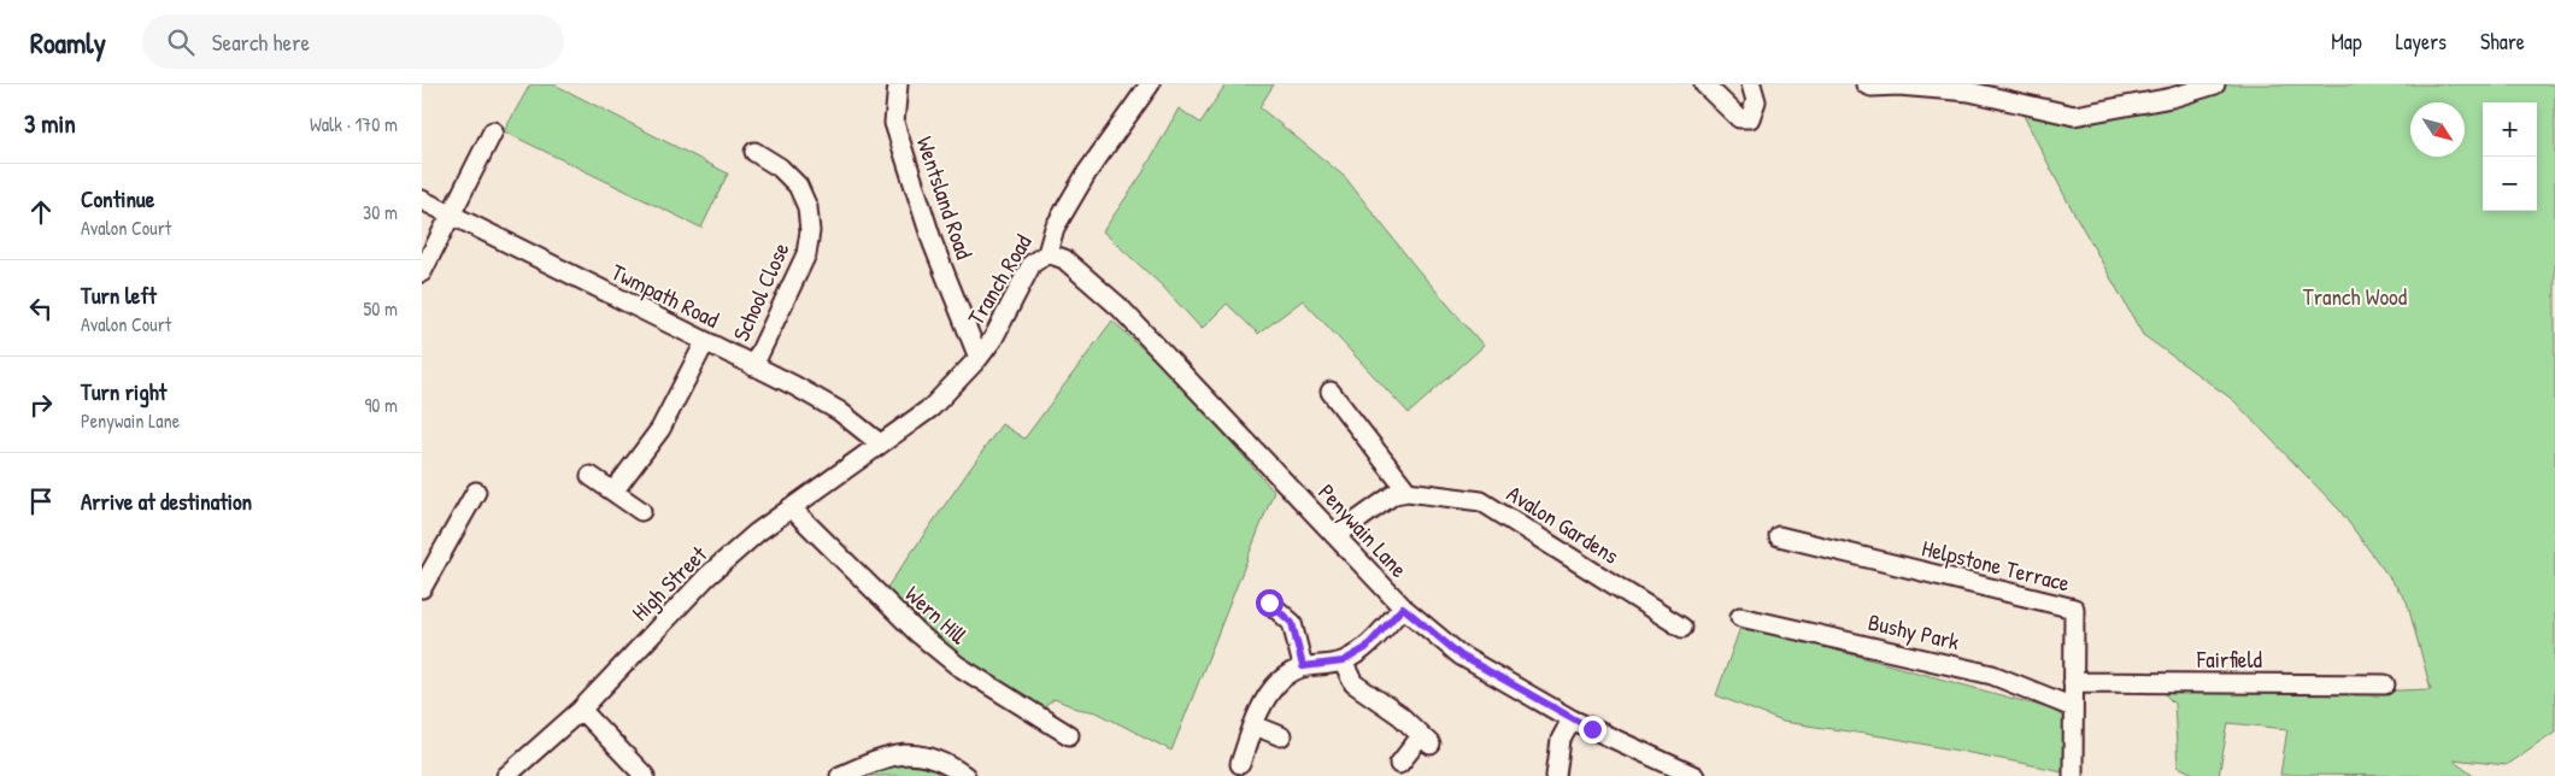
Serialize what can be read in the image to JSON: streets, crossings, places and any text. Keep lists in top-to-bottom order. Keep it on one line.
{"streets":{"street":["Wentsland Road","Tranch Road","School Close","Twmpath Road","Avalon Gardens","Penywain Lane","Helpstone Terrace","High Street","Wern Hill","Bushy Park","Fairfield"]},"crossings":[["Wentsland Road","Tranch Road"],["Tranch Road","Twmpath Road"],["Tranch Road","Penywain Lane"],["Tranch Road","High Street"],["School Close","Twmpath Road"],["Twmpath Road","High Street"],["Helpstone Terrace","Bushy Park"],["Helpstone Terrace","Fairfield"],["High Street","Wern Hill"]],"parks":["Tranch Wood"],"north":"bottom right","page":{"header":"Roamly","search":"Search here","nav":["Map","Layers","Share"],"heading":["3 min","Walk · 170 m"],"map_buttons":["+","−"],"list":[["Continue","Avalon Court","30 m"],["Turn left","Avalon Court","50 m"],["Turn right","Penywain Lane","90 m"],"Arrive at destination"]}}
